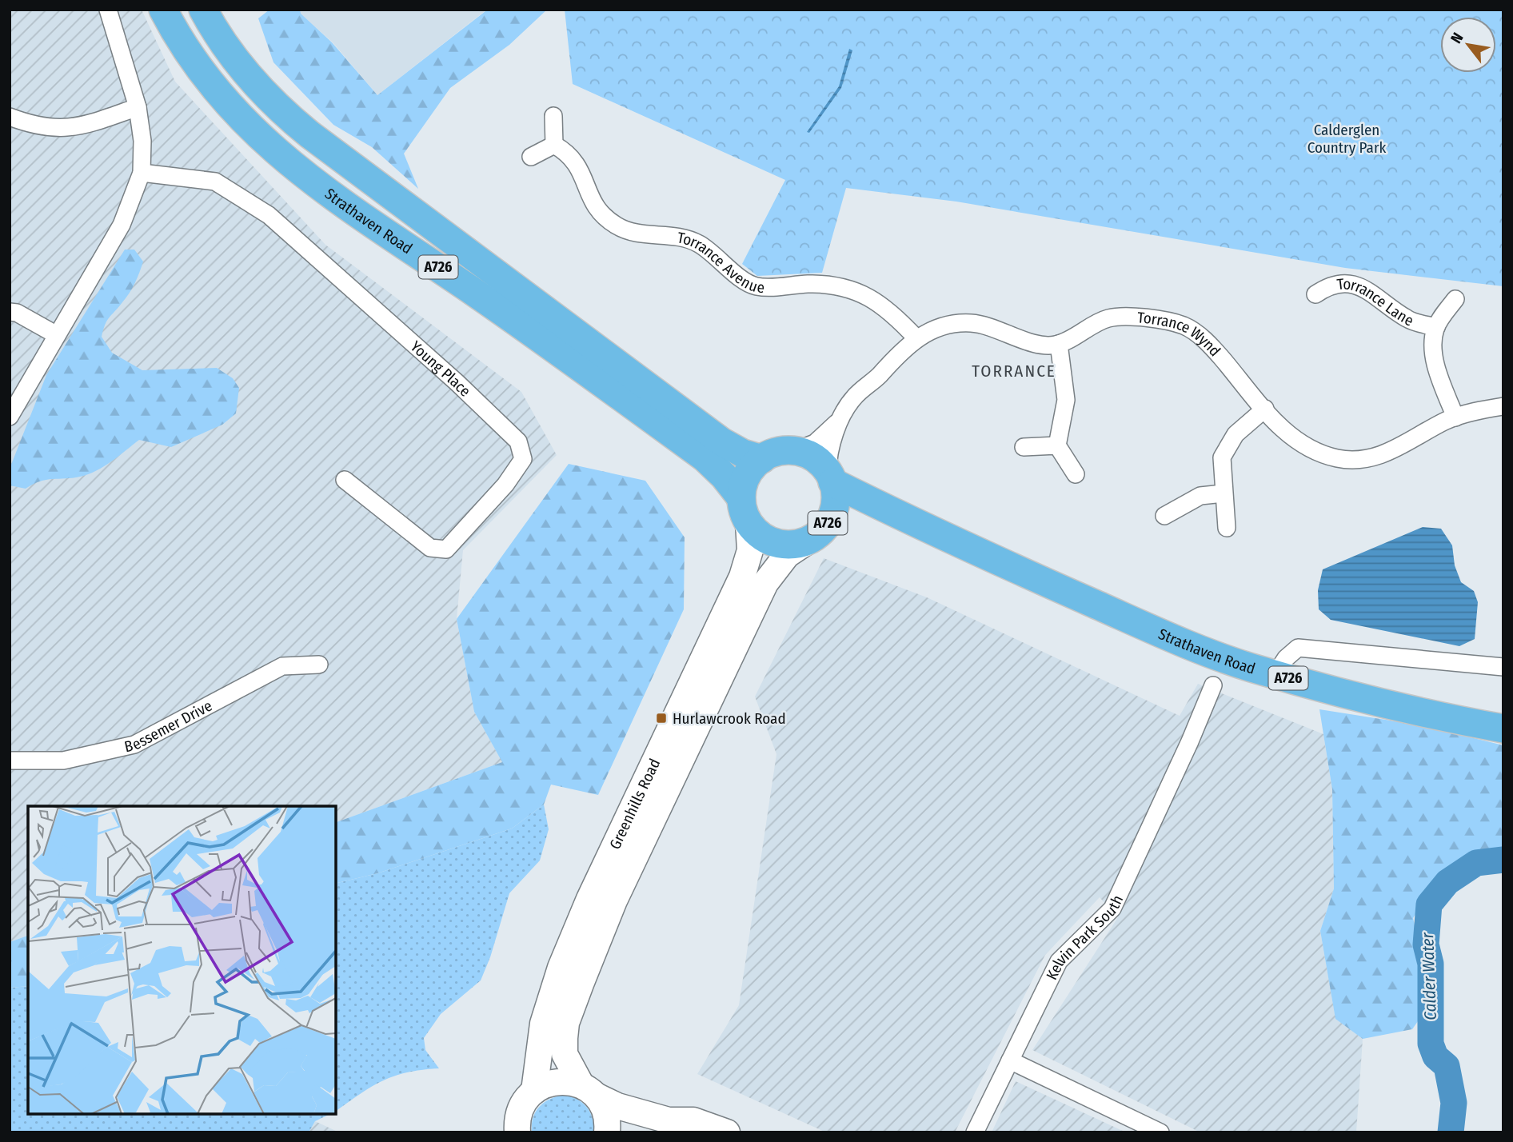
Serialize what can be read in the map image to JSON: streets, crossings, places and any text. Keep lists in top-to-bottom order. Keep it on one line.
{"streets":{"main road":["Strathaven Road","A726"],"street":["Torrance Avenue","Torrance Lane","Torrance Wynd","Young Place","Bessemer Drive","Greenhills Road","Kelvin Park South"]},"crossings":[["Strathaven Road","A726"],["Strathaven Road","Greenhills Road"],["A726","Greenhills Road"],["Torrance Lane","Torrance Wynd"]],"districts":["TORRANCE"],"water":["Calder Water"],"parks":["Calderglen Country Park"],"places":{"transit":["Hurlawcrook Road"]},"north":"top left"}
